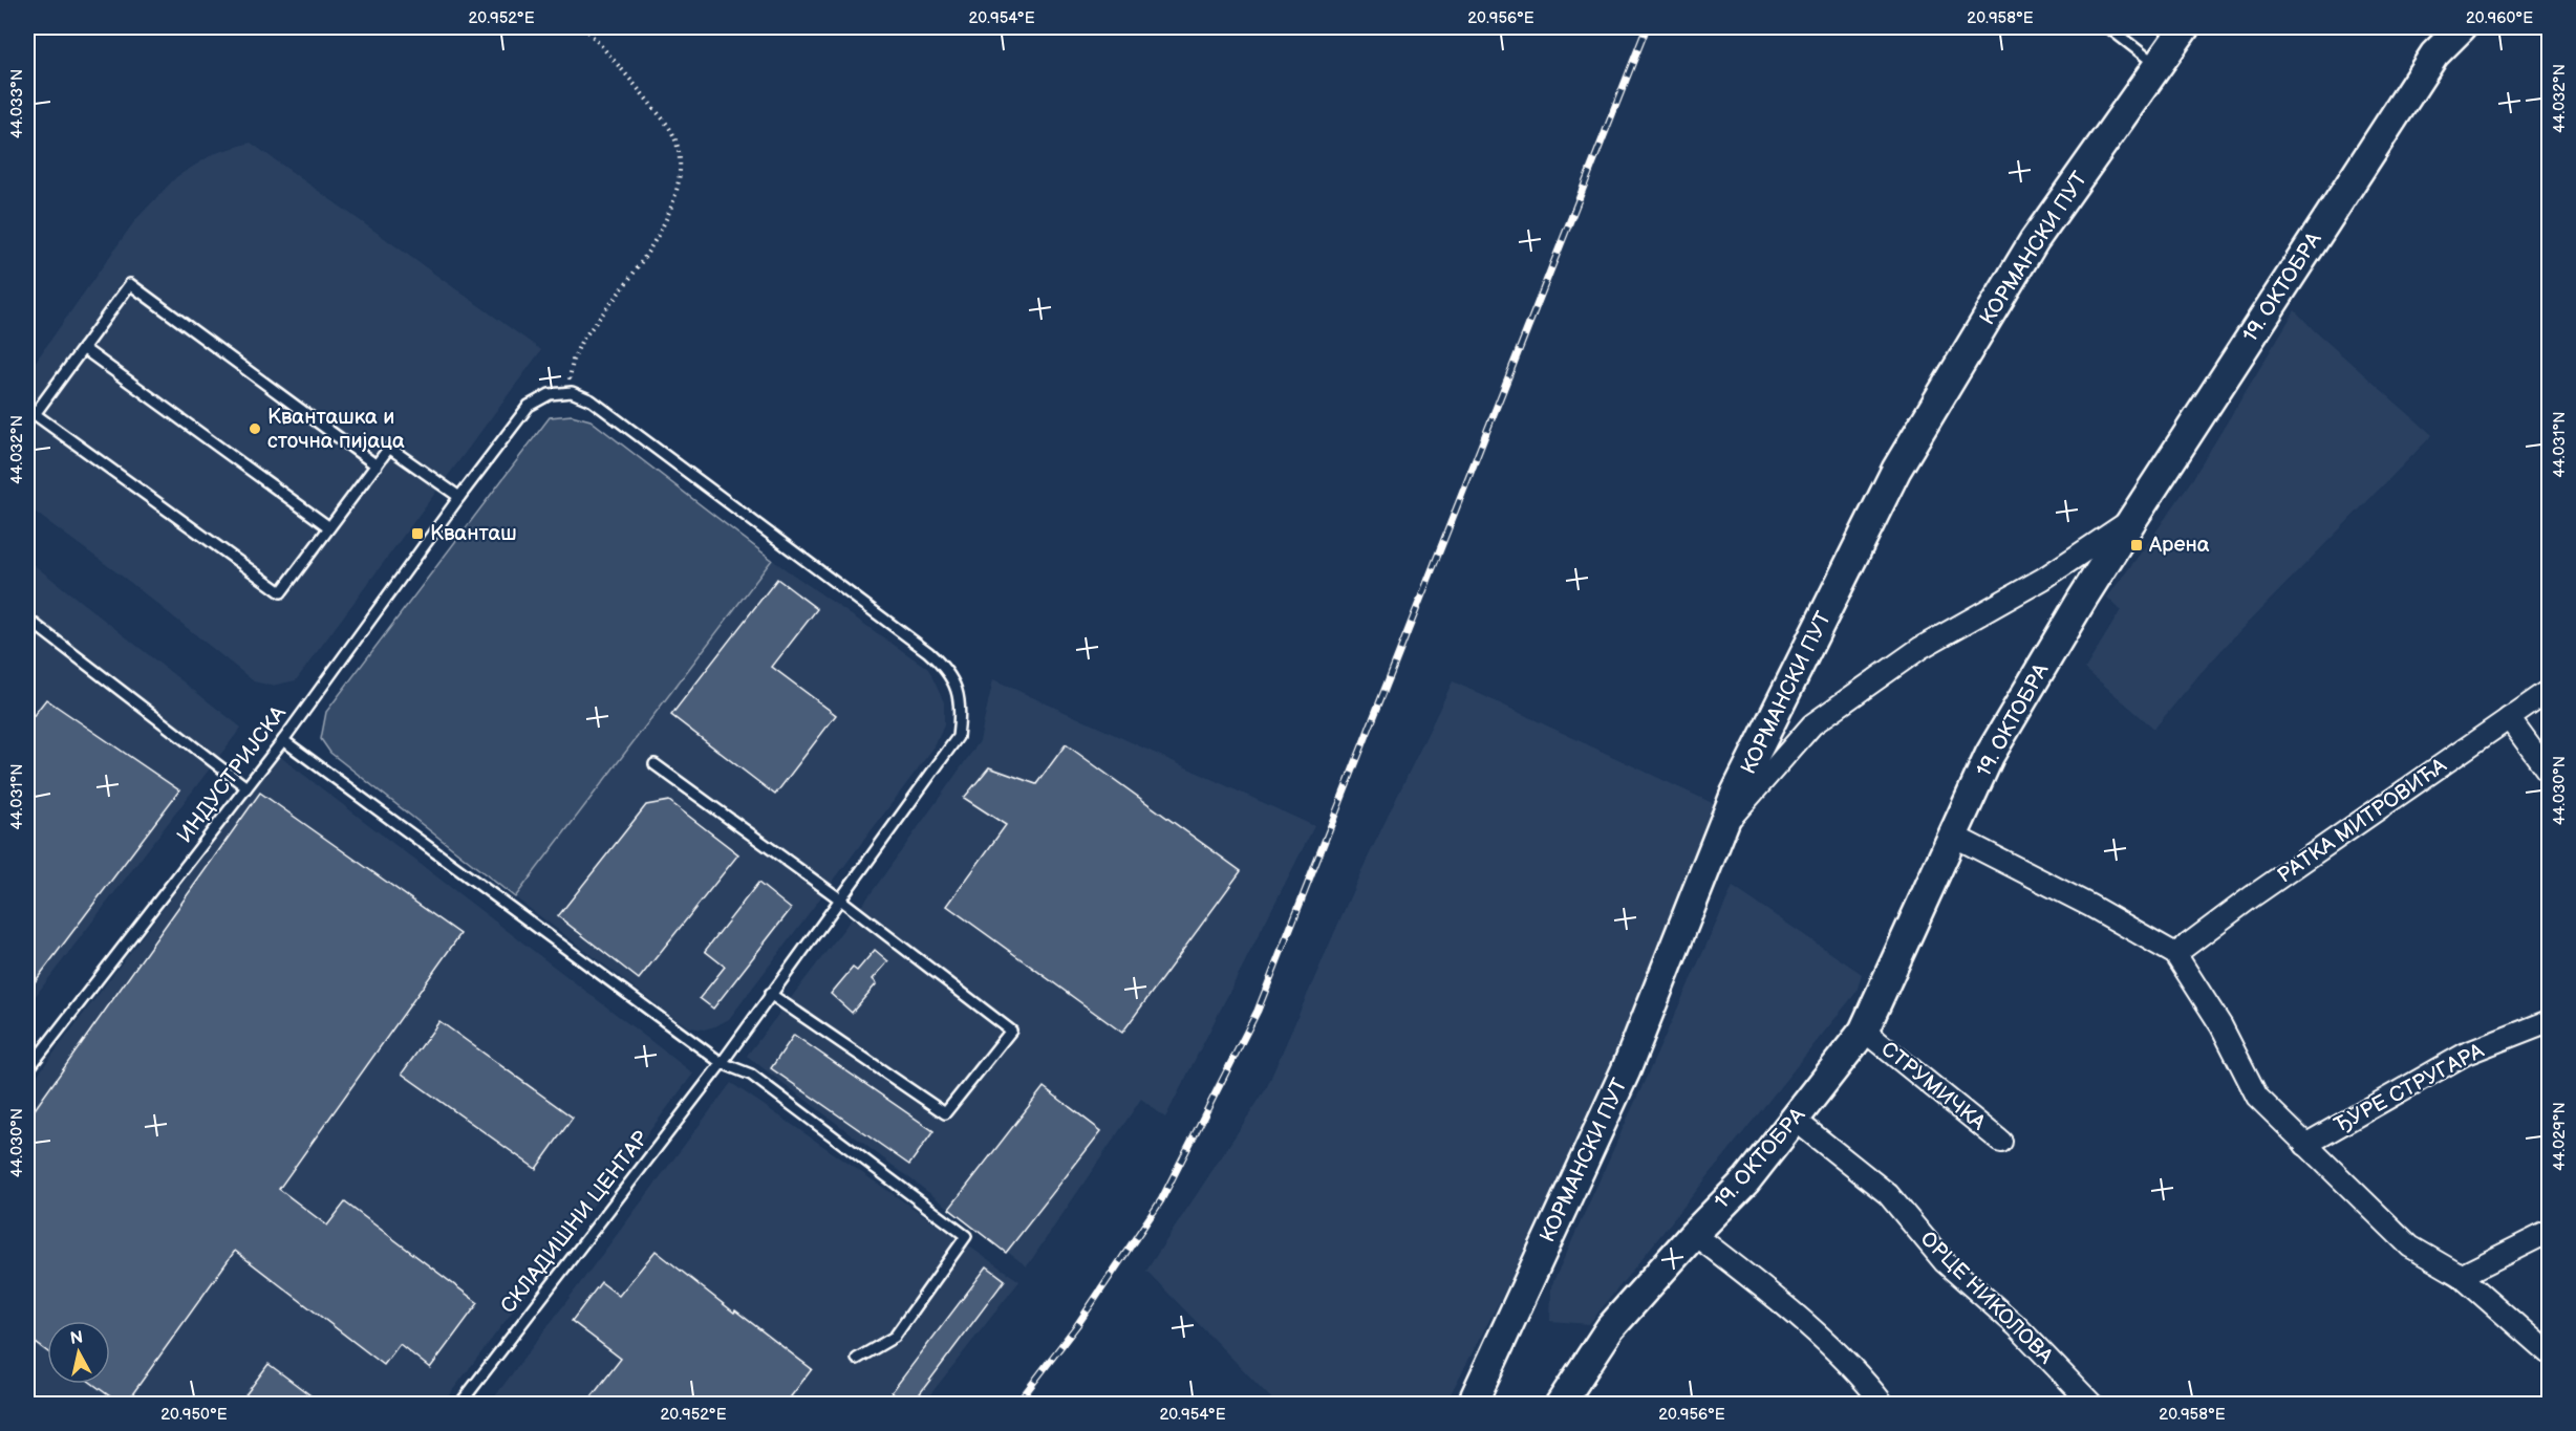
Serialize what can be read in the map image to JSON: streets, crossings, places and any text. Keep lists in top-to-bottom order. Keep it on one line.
{"streets":{"street":["КОРМАНСКИ ПУТ","19. ОКТОБРА","РАТКА МИТРОВИЋА","СТРУМИЧКА","ЂУРЕ СТРУГАРА","ОРЦЕ НИКОЛОВА"],"lane":["ИНДУСТРИЈСКА","СКЛАДИШНИ ЦЕНТАР"]},"crossings":[["19. ОКТОБРА","СТРУМИЧКА"],["19. ОКТОБРА","ОРЦЕ НИКОЛОВА"],["ИНДУСТРИЈСКА","СКЛАДИШНИ ЦЕНТАР"]],"places":{"other":["Кванташка и сточна пијаца"],"transit":["Кванташ","Арена"]},"north":"top","coordinates":["20.952°E","20.954°E","20.956°E","20.958°E","20.960°E","44.032°N","44.033°N","44.031°N","44.030°N","44.029°N","20.950°E"]}
